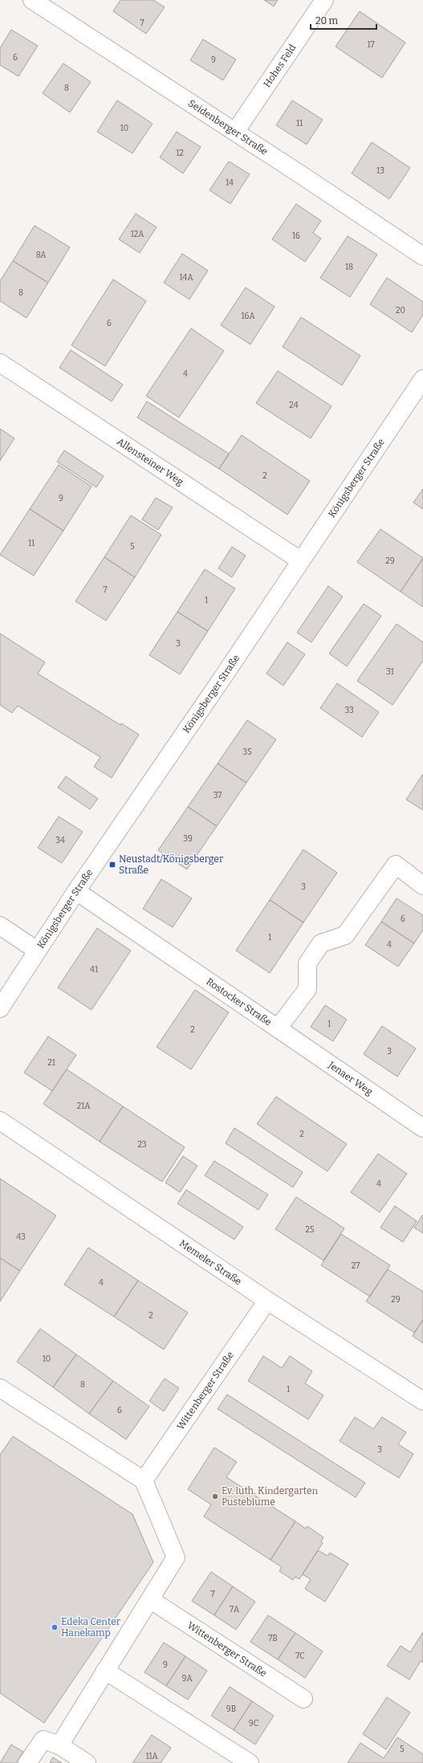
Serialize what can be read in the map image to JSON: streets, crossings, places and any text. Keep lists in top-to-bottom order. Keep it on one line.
{"streets":{"street":["Hohes Feld","Seidenberger Straße","Allensteiner Weg","Königsberger Straße","Rostocker Straße","Jenaer Weg","Memeler Straße","Wittenberger Straße"]},"crossings":[["Hohes Feld","Seidenberger Straße"],["Allensteiner Weg","Königsberger Straße"],["Königsberger Straße","Rostocker Straße"],["Rostocker Straße","Jenaer Weg"],["Memeler Straße","Wittenberger Straße"]],"places":{"transit":["Neustadt/Königsberger Straße"],"other":["Ev. luth. Kindergarten Pusteblume","Edeka Center Hanekamp"]},"house_numbers":["7","17","6","9","8","11","10","12","13","14","12A","16","8A","18","14A","8","20","16A","6","4","24","2","9","11","5","29","7","1","3","31","33","35","37","39","34","3","6","1","4","41","1","2","3","21","21A","2","23","4","25","43","27","4","29","2","10","8","1","6","3","7","7A","7B","7C","9","9A","9B","9C","5","11A"],"scale_bar":"20 m"}
